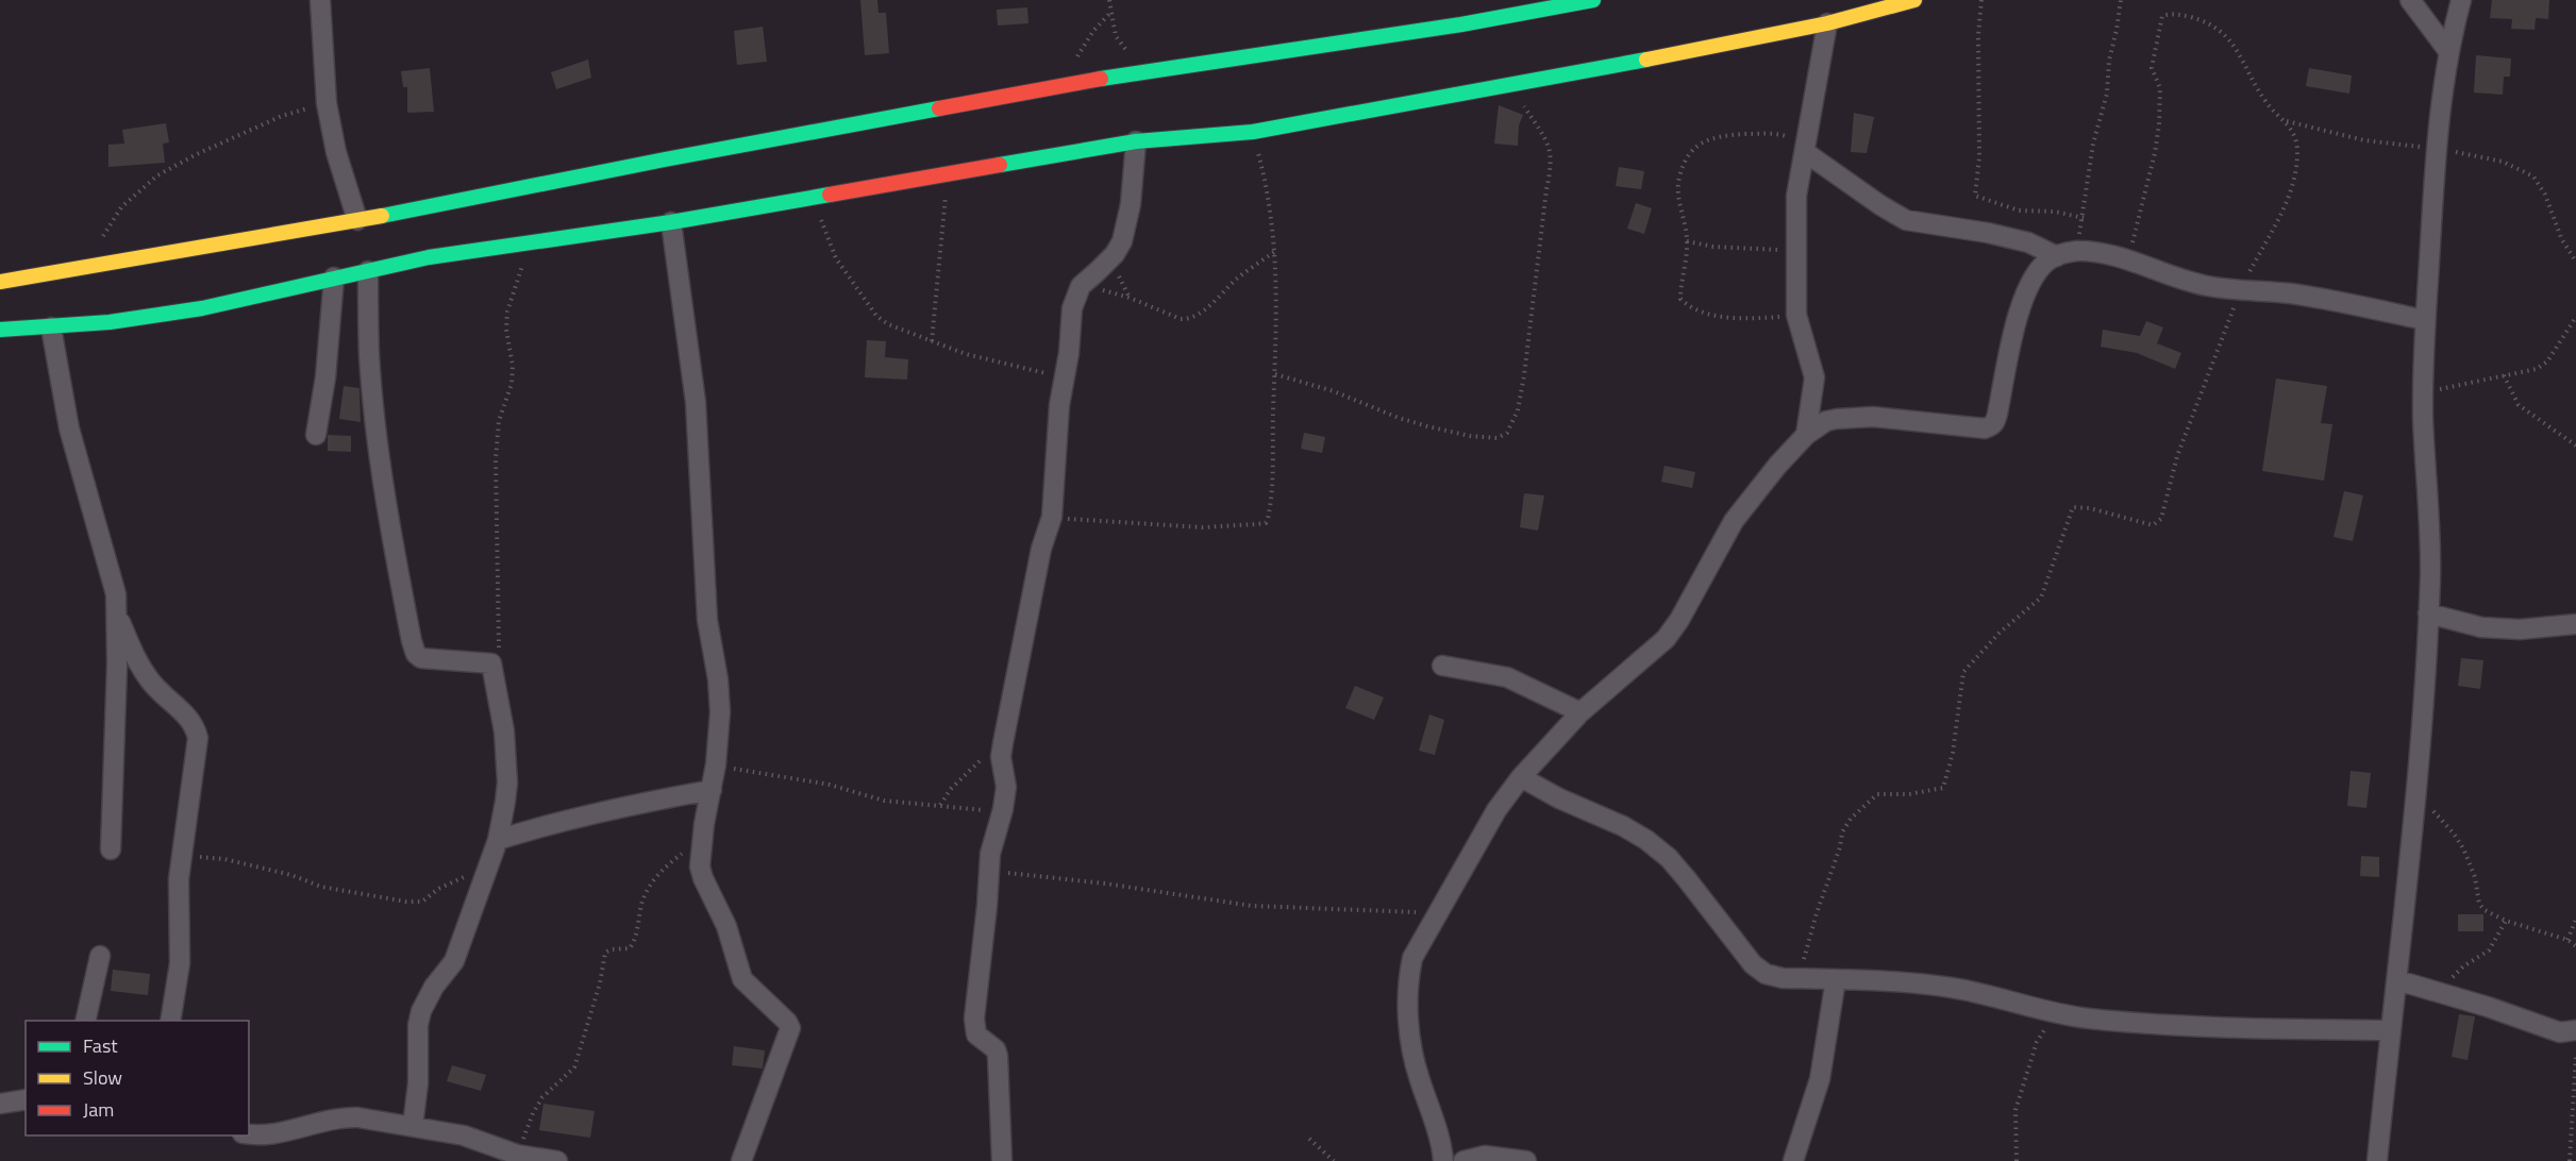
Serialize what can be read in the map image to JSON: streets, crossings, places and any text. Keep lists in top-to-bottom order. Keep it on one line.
{"legend":["Fast","Slow","Jam"]}
